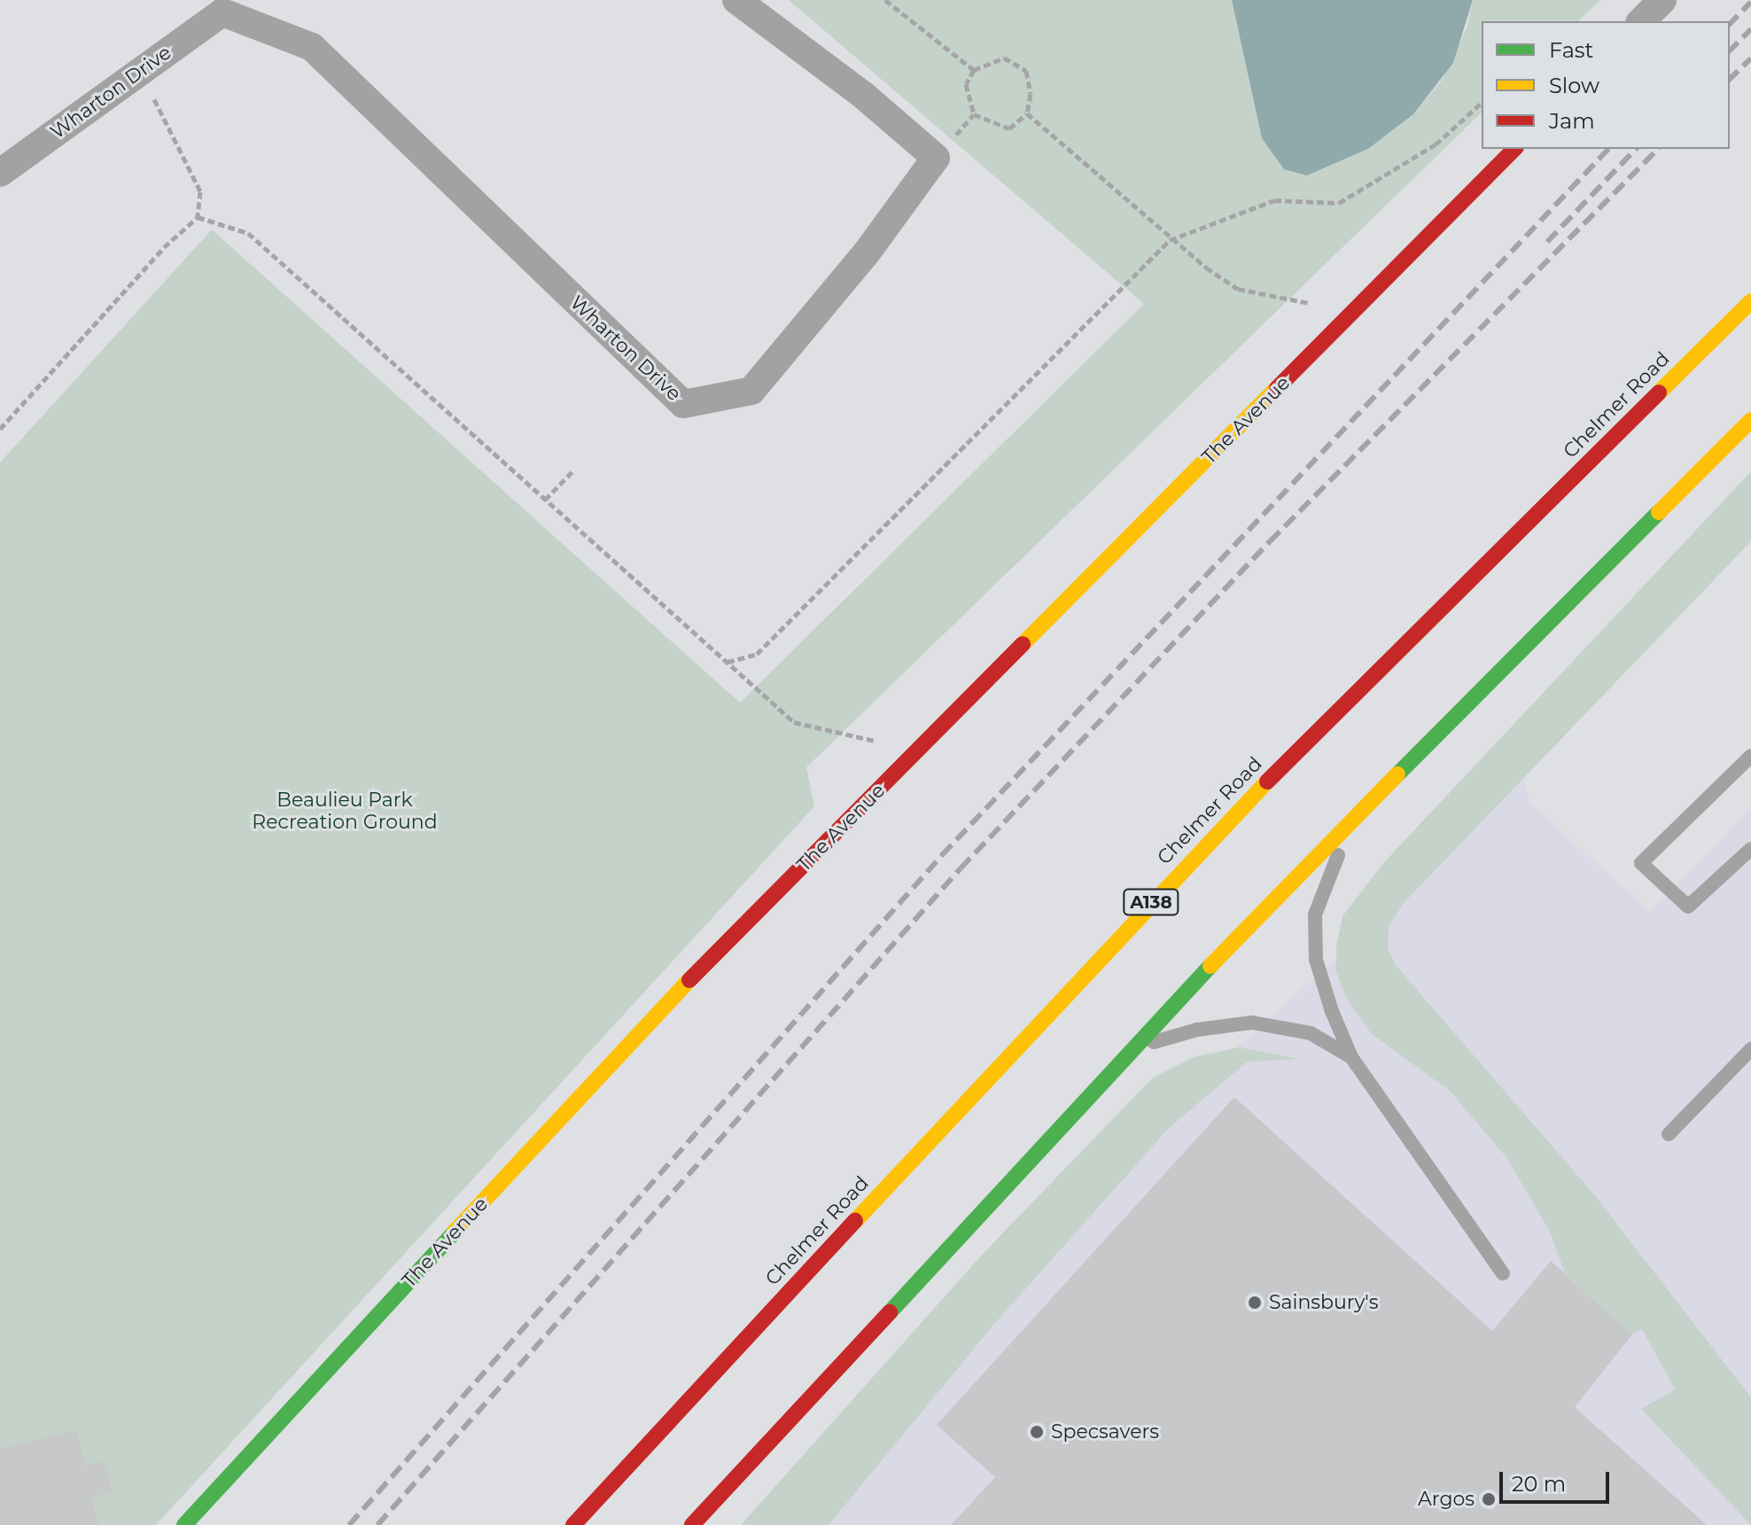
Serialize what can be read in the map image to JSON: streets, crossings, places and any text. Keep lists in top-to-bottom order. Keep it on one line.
{"streets":{"main road":["Chelmer Road","The Avenue","A138"],"street":["Wharton Drive"]},"parks":["Beaulieu Park Recreation Ground"],"places":["Sainsbury's","Specsavers","Argos"],"legend":["Fast","Slow","Jam"],"scale_bar":"20 m"}
